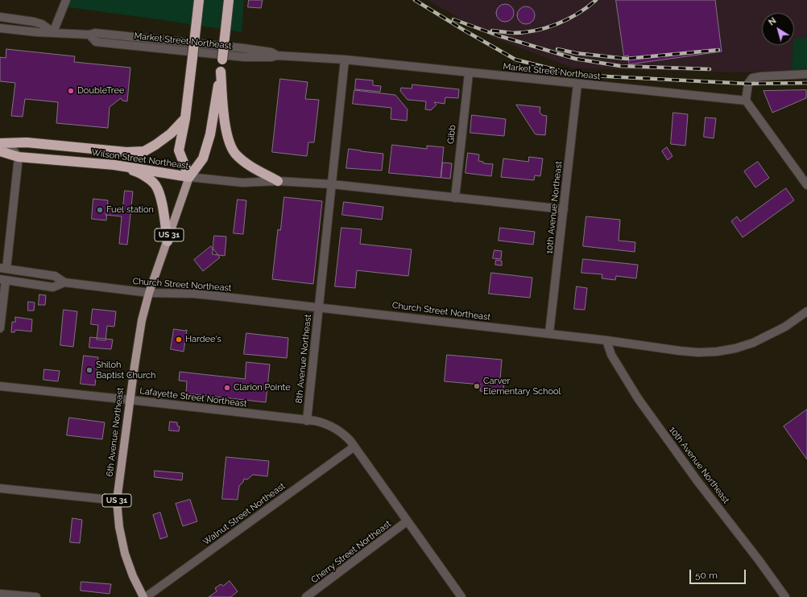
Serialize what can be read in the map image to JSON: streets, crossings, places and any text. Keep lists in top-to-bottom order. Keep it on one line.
{"streets":{"highway":["Wilson Street Northeast","US 31","6th Avenue Northeast"],"street":["Market Street Northeast","Gibb","10th Avenue Northeast","Church Street Northeast","8th Avenue Northeast","Lafayette Street Northeast","Walnut Street Northeast","Cherry Street Northeast"]},"crossings":[["Market Street Northeast","Gibb"],["Market Street Northeast","10th Avenue Northeast"],["Market Street Northeast","8th Avenue Northeast"],["Gibb","Wilson Street Northeast"],["Wilson Street Northeast","10th Avenue Northeast"],["Wilson Street Northeast","8th Avenue Northeast"],["Wilson Street Northeast","6th Avenue Northeast"],["10th Avenue Northeast","Church Street Northeast"],["Church Street Northeast","8th Avenue Northeast"],["Church Street Northeast","6th Avenue Northeast"],["8th Avenue Northeast","Lafayette Street Northeast"],["Lafayette Street Northeast","6th Avenue Northeast"],["6th Avenue Northeast","Walnut Street Northeast"]],"places":["DoubleTree","Fuel station","Hardee's","Shiloh Baptist Church","Carver Elementary School","Clarion Pointe"],"scale_bar":"50 m","north":"top left"}
